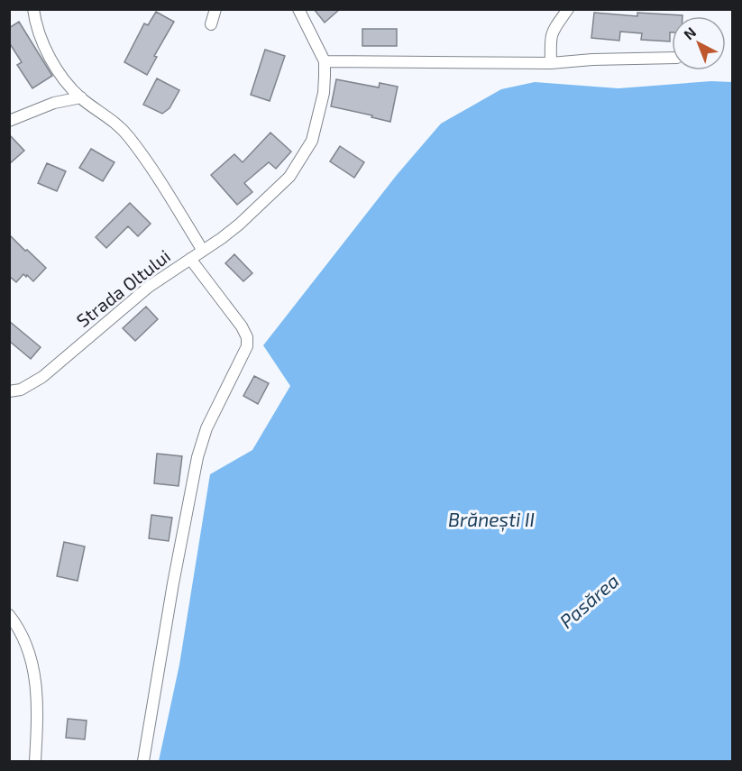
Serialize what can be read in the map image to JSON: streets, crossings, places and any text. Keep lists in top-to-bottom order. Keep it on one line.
{"streets":{"street":["Strada Oltului"]},"water":["Brănești II","Pasărea"],"north":"top left"}
